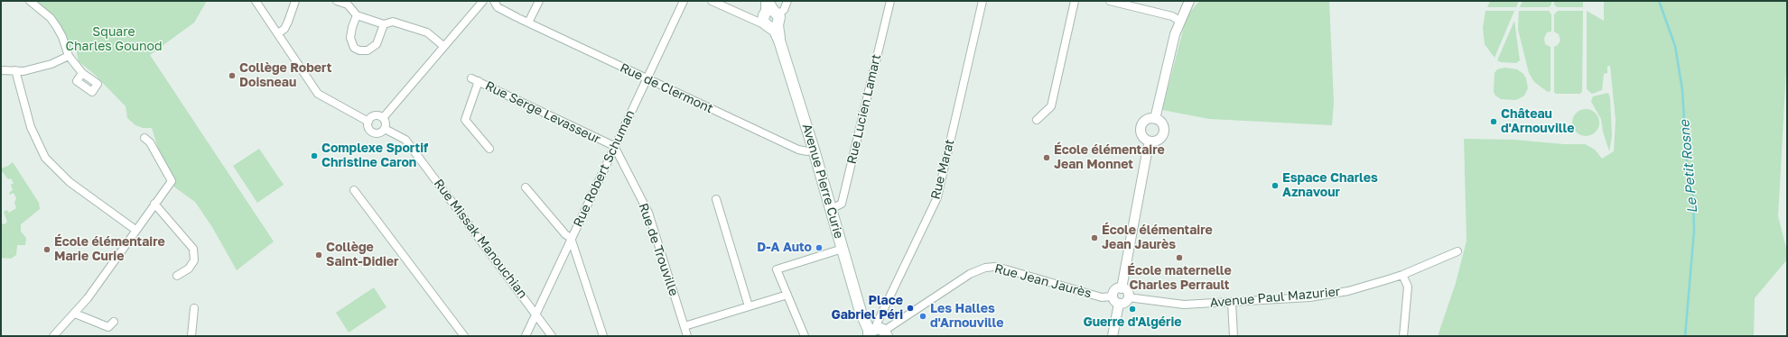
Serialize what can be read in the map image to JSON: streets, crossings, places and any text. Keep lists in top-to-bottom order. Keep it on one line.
{"streets":{"main road":["Avenue Pierre Curie"],"street":["Rue de Clermont","Rue Lucien Lamart","Rue Serge Levasseur","Rue Robert Schuman","Rue Marat","Rue Missak Manouchian","Rue de Trouville","Rue Jean Jaurès","Avenue Paul Mazurier"]},"crossings":[["Rue de Clermont","Rue Robert Schuman"],["Rue de Clermont","Avenue Pierre Curie"],["Rue Lucien Lamart","Avenue Pierre Curie"],["Rue Serge Levasseur","Rue Robert Schuman"],["Rue Serge Levasseur","Rue de Trouville"],["Rue Robert Schuman","Rue Missak Manouchian"],["Rue Robert Schuman","Rue de Trouville"],["Rue Marat","Avenue Pierre Curie"],["Rue Marat","Rue Jean Jaurès"],["Avenue Pierre Curie","Rue Jean Jaurès"],["Rue Jean Jaurès","Avenue Paul Mazurier"]],"water":["Le Petit Rosne"],"parks":["Square Charles Gounod"],"places":["Collège Robert Doisneau","Château d'Arnouville","Complexe Sportif Christine Caron","École élémentaire Jean Monnet","Espace Charles Aznavour","École élémentaire Jean Jaurès","D-A Auto","École élémentaire Marie Curie","Collège Saint-Didier","École maternelle Charles Perrault","Place Gabriel Péri","Guerre d'Algérie","Les Halles d'Arnouville"]}
